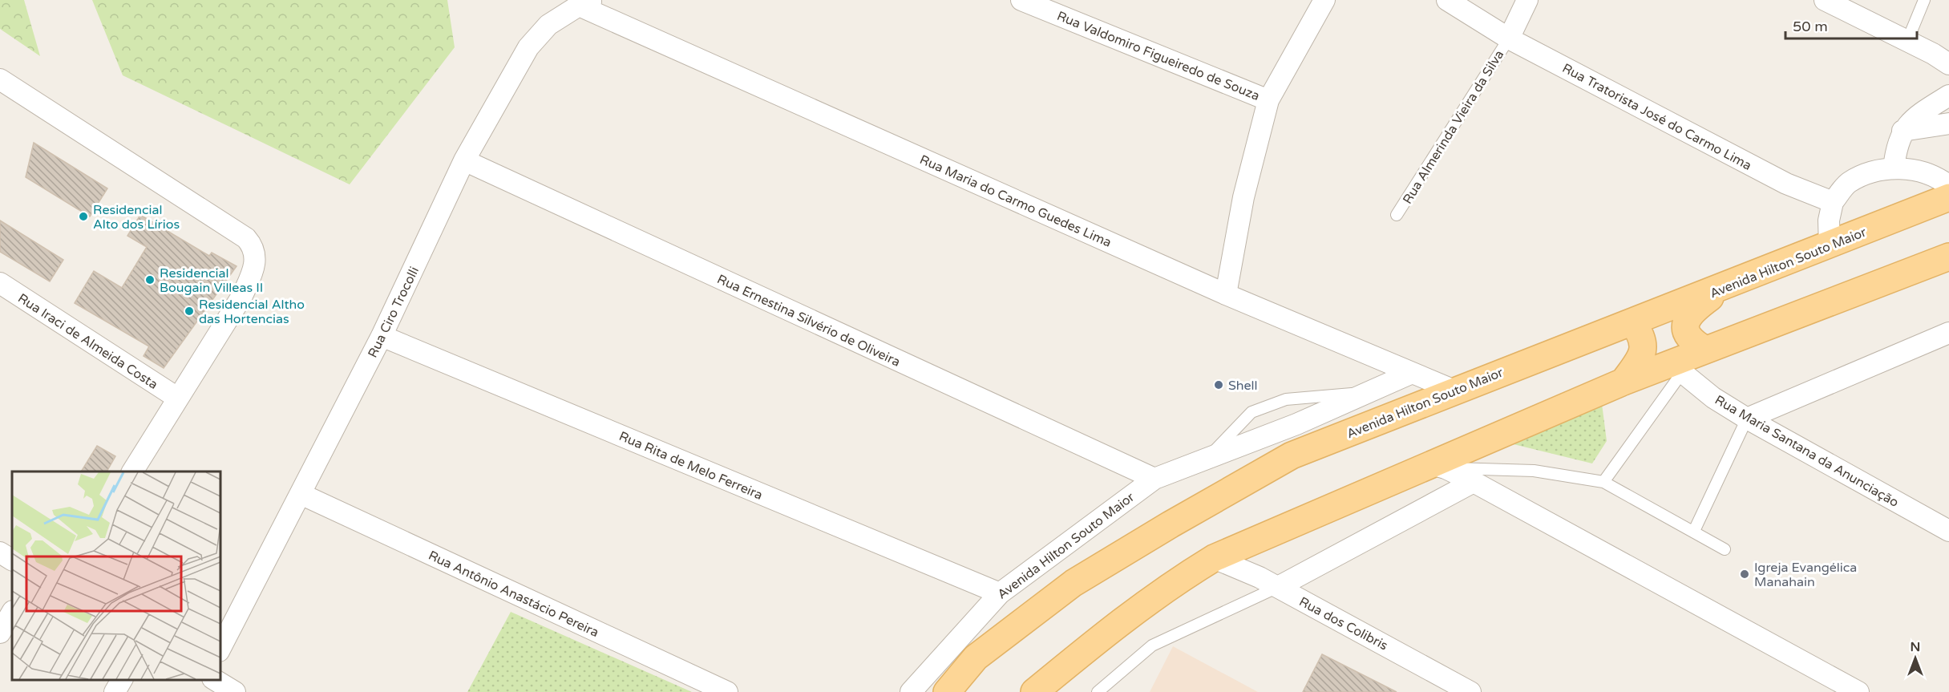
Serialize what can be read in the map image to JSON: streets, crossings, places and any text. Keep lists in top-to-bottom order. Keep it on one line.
{"streets":{"main road":["Avenida Hilton Souto Maior"],"street":["Rua Valdomiro Figueiredo de Souza","Rua Tratorista José do Carmo Lima","Rua Maria do Carmo Guedes Lima","Rua Ciro Trocolli","Rua Ernestina Silvério de Oliveira","Rua Iraci de Almeida Costa","Rua Maria Santana da Anunciação","Rua Rita de Melo Ferreira","Rua Antônio Anastácio Pereira","Rua dos Colibris"],"lane":["Rua Almerinda Vieira da Silva"]},"crossings":[["Rua Tratorista José do Carmo Lima","Rua Almerinda Vieira da Silva"],["Rua Maria do Carmo Guedes Lima","Avenida Hilton Souto Maior"],["Rua Maria do Carmo Guedes Lima","Rua Ciro Trocolli"],["Avenida Hilton Souto Maior","Rua Ernestina Silvério de Oliveira"],["Avenida Hilton Souto Maior","Rua Rita de Melo Ferreira"],["Rua Ciro Trocolli","Rua Ernestina Silvério de Oliveira"],["Rua Ciro Trocolli","Rua Rita de Melo Ferreira"],["Rua Ciro Trocolli","Rua Antônio Anastácio Pereira"]],"places":["Residencial Alto dos Lírios","Residencial Bougain Villeas II","Residencial Altho das Hortencias","Shell","Igreja Evangélica Manahain"],"scale_bar":"50 m","north":"top"}
